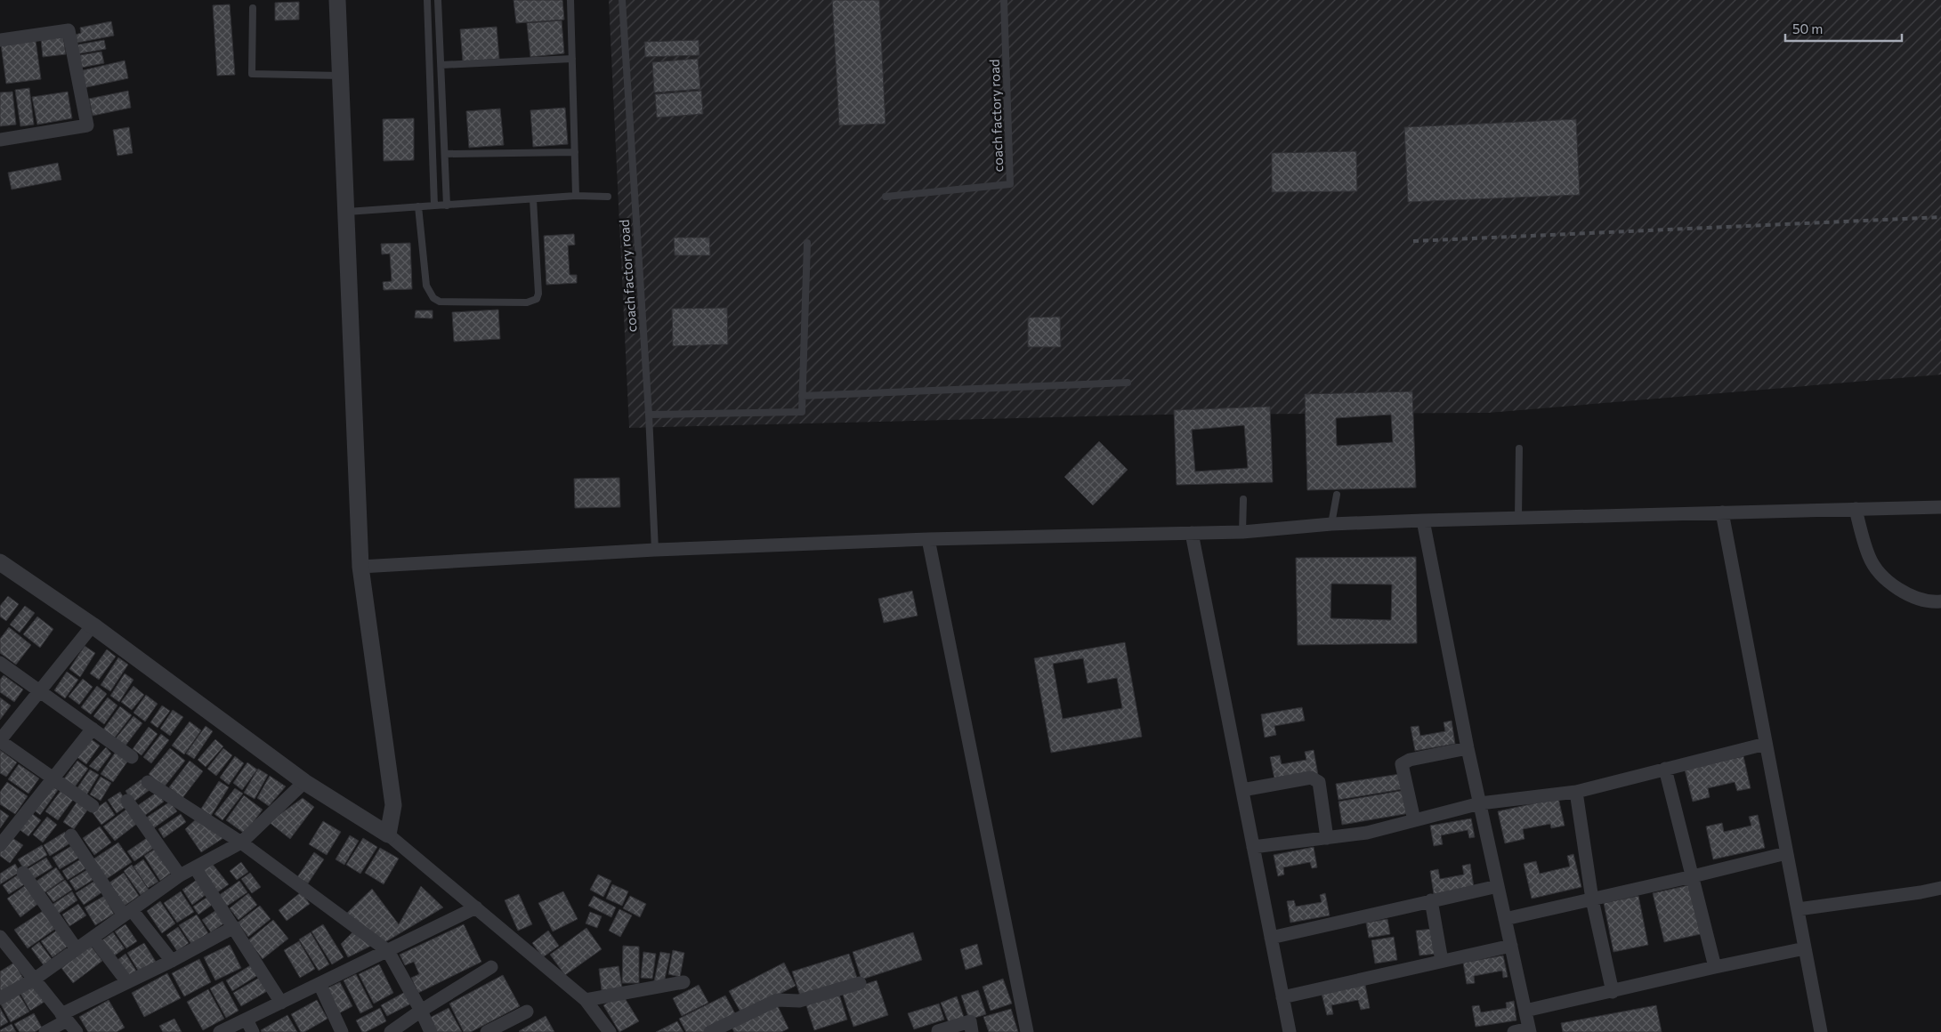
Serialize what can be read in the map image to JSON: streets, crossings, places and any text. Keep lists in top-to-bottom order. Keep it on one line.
{"streets":{"lane":["coach factory road"]},"scale_bar":"50 m"}
